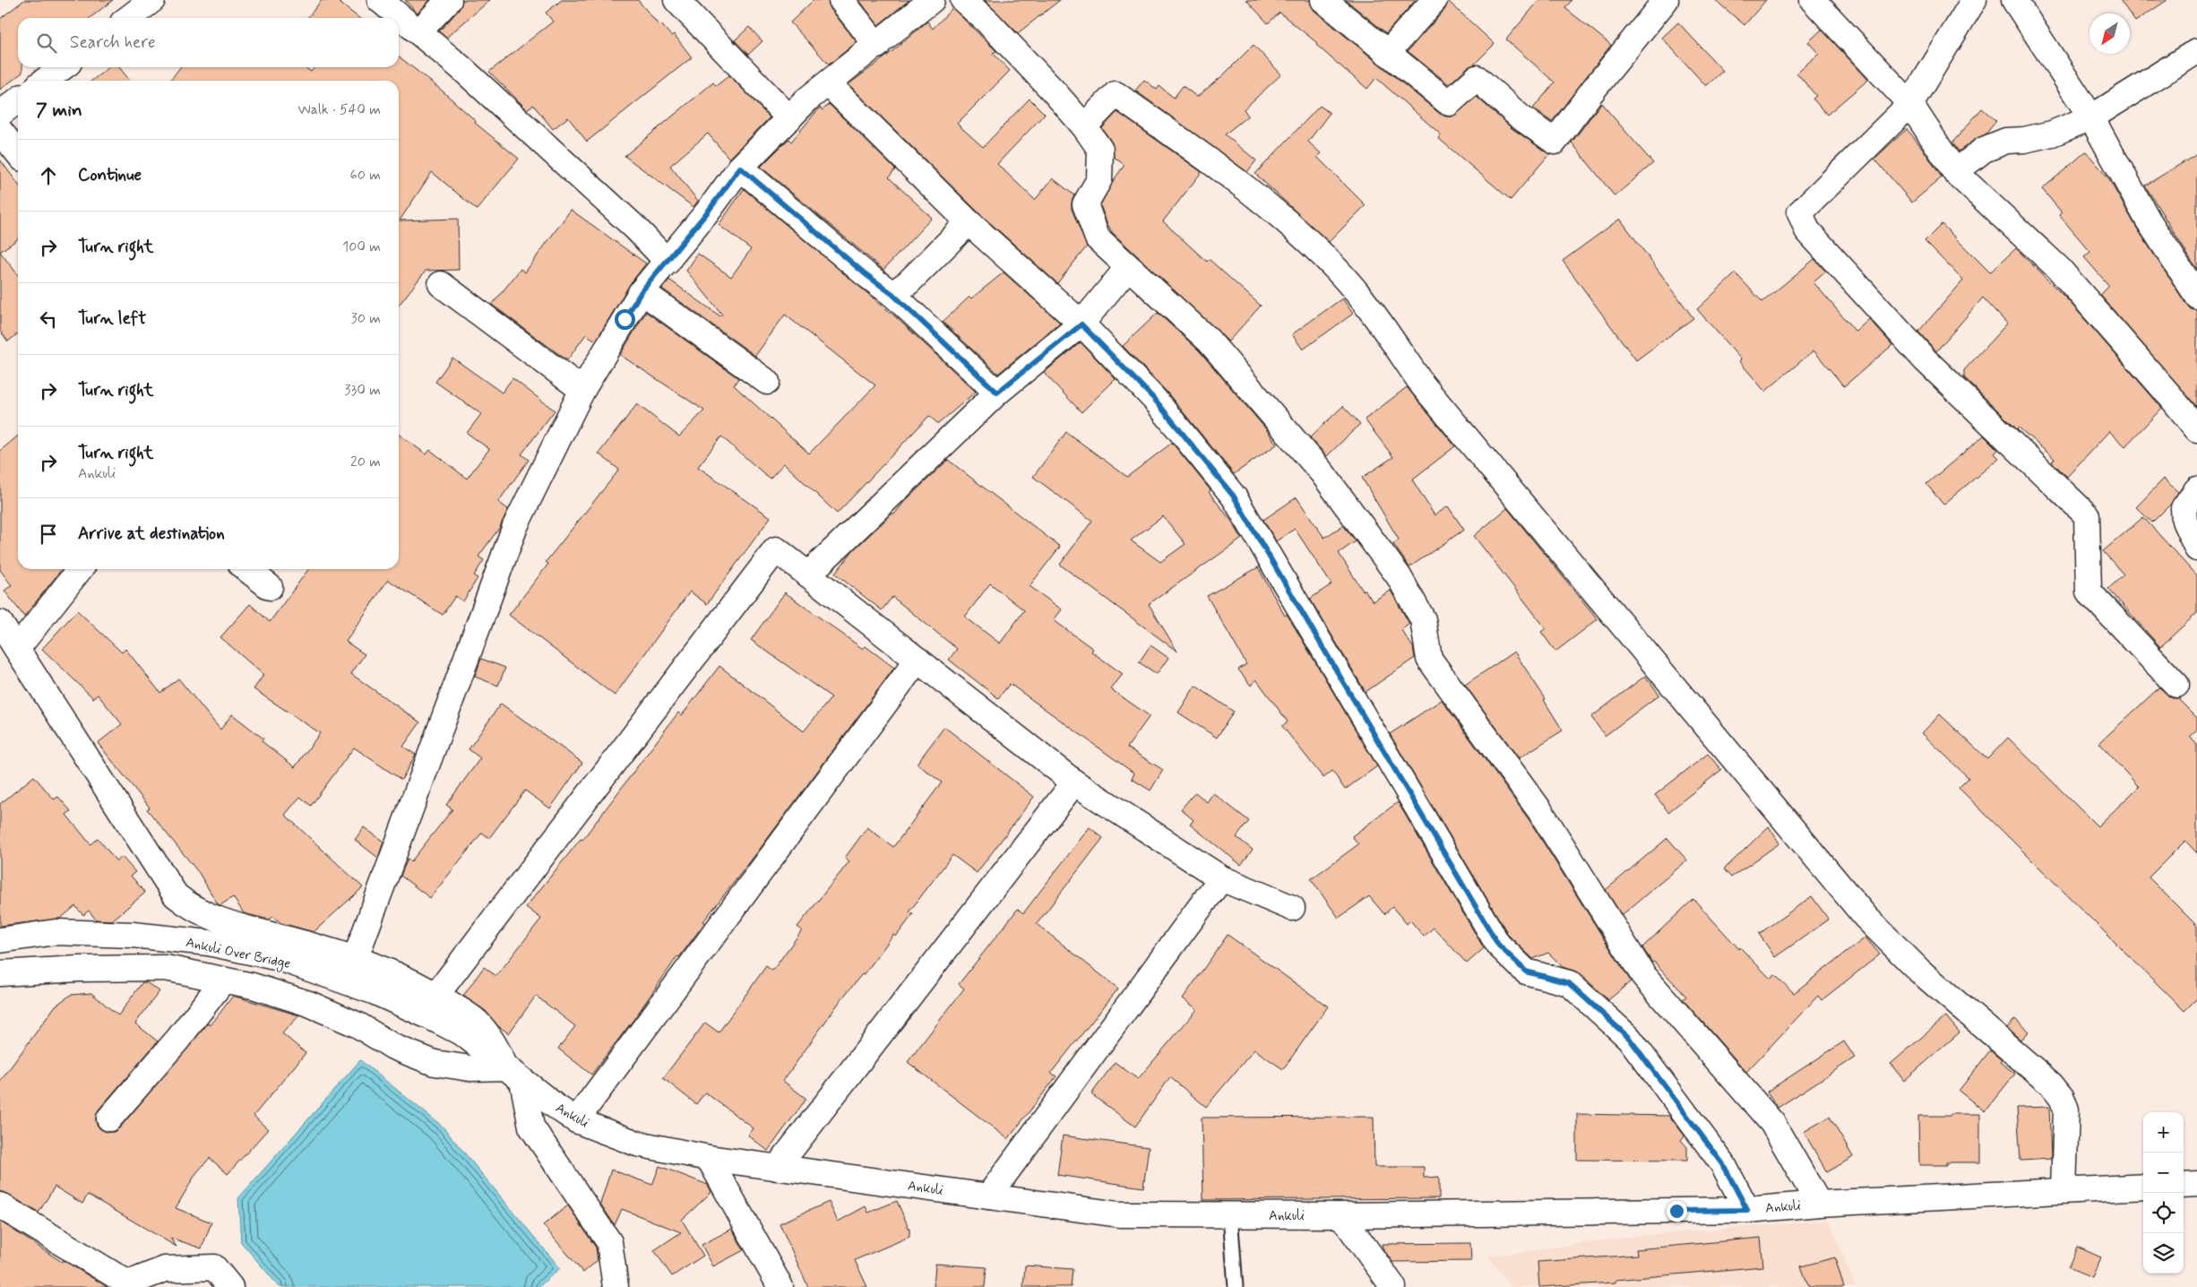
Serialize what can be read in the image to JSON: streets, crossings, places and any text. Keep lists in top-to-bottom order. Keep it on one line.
{"streets":{"street":["Ankuli Over Bridge","Ankuli"]},"crossings":[["Ankuli Over Bridge","Ankuli"]],"north":"bottom left","page":{"search":"Search here","heading":["7 min","Walk · 540 m"],"list":[["Continue","60 m"],["Turn right","100 m"],["Turn left","30 m"],["Turn right","330 m"],["Turn right","Ankuli","20 m"],"Arrive at destination"],"map_buttons":["+","−"]}}
